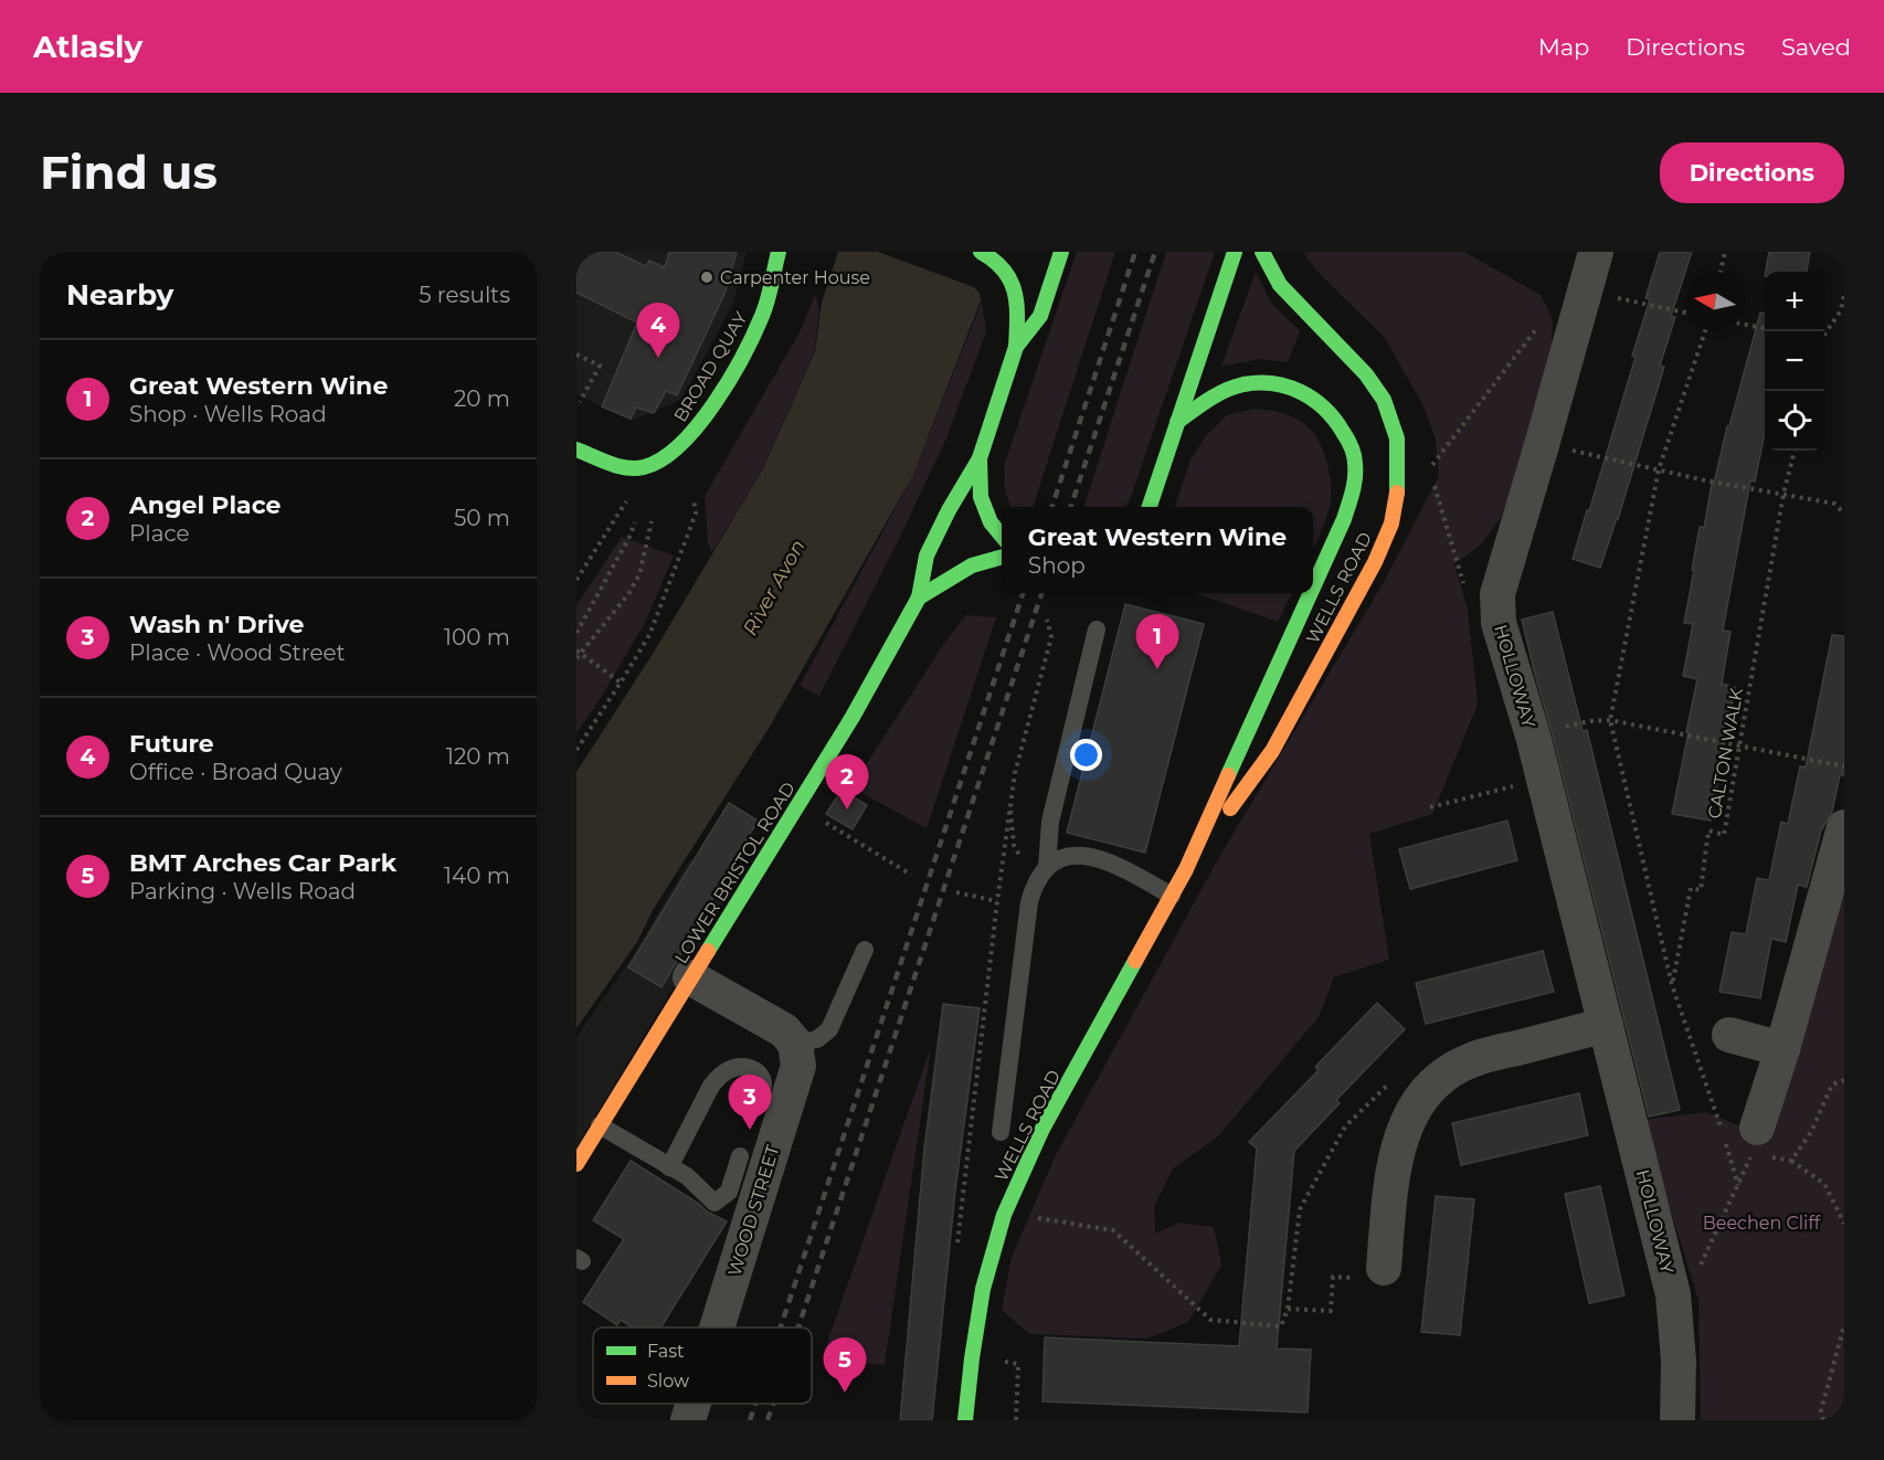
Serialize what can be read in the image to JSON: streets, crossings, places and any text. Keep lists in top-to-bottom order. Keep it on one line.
{"streets":{"main road":["BROAD QUAY","WELLS ROAD","LOWER BRISTOL ROAD"],"street":["HOLLOWAY","WOOD STREET"],"path":["CALTON WALK"]},"crossings":[["HOLLOWAY","CALTON WALK"]],"water":["River Avon"],"parks":["Beechen Cliff"],"places":["Carpenter House"],"legend":["Fast","Slow"],"north":"left","page":{"header":"Atlasly","nav":["Map","Directions","Saved"],"buttons":"Directions","title":"Find us","heading":["Nearby","5 results"],"map_buttons":["+","−"],"pins":["4","1","2","3","5"],"list":[{"mark":"1","name":"Great Western Wine","note":"Shop · Wells Road","value":"20 m"},{"mark":"2","name":"Angel Place","note":"Place","value":"50 m"},{"mark":"3","name":"Wash n' Drive","note":"Place · Wood Street","value":"100 m"},{"mark":"4","name":"Future","note":"Office · Broad Quay","value":"120 m"},{"mark":"5","name":"BMT Arches Car Park","note":"Parking · Wells Road","value":"140 m"}],"popup":["Great Western Wine","Shop"]}}
